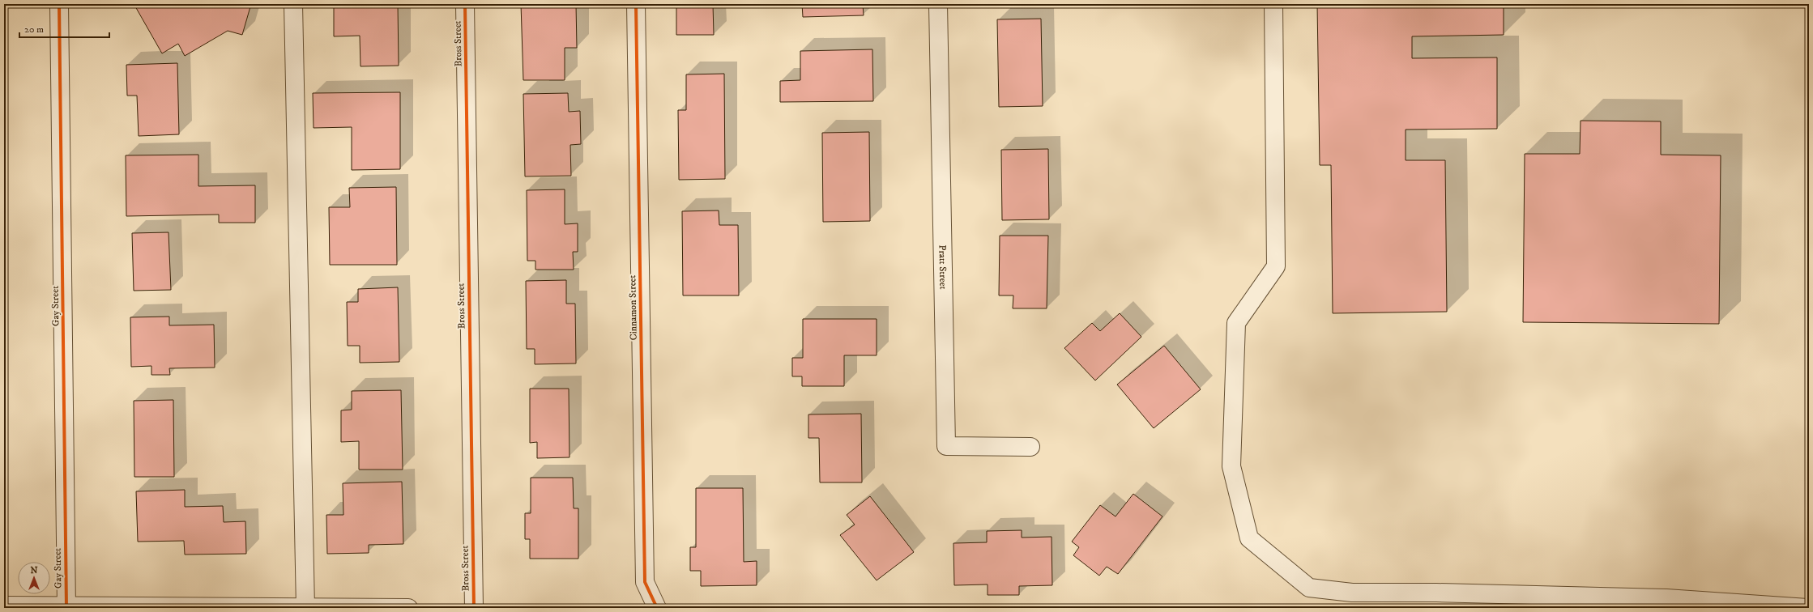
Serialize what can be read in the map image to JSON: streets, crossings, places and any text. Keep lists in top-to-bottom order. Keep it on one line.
{"streets":{"street":["Bross Street","Pratt Street","Gay Street","Cinnamon Street"]},"scale_bar":"20 m","north":"top"}
